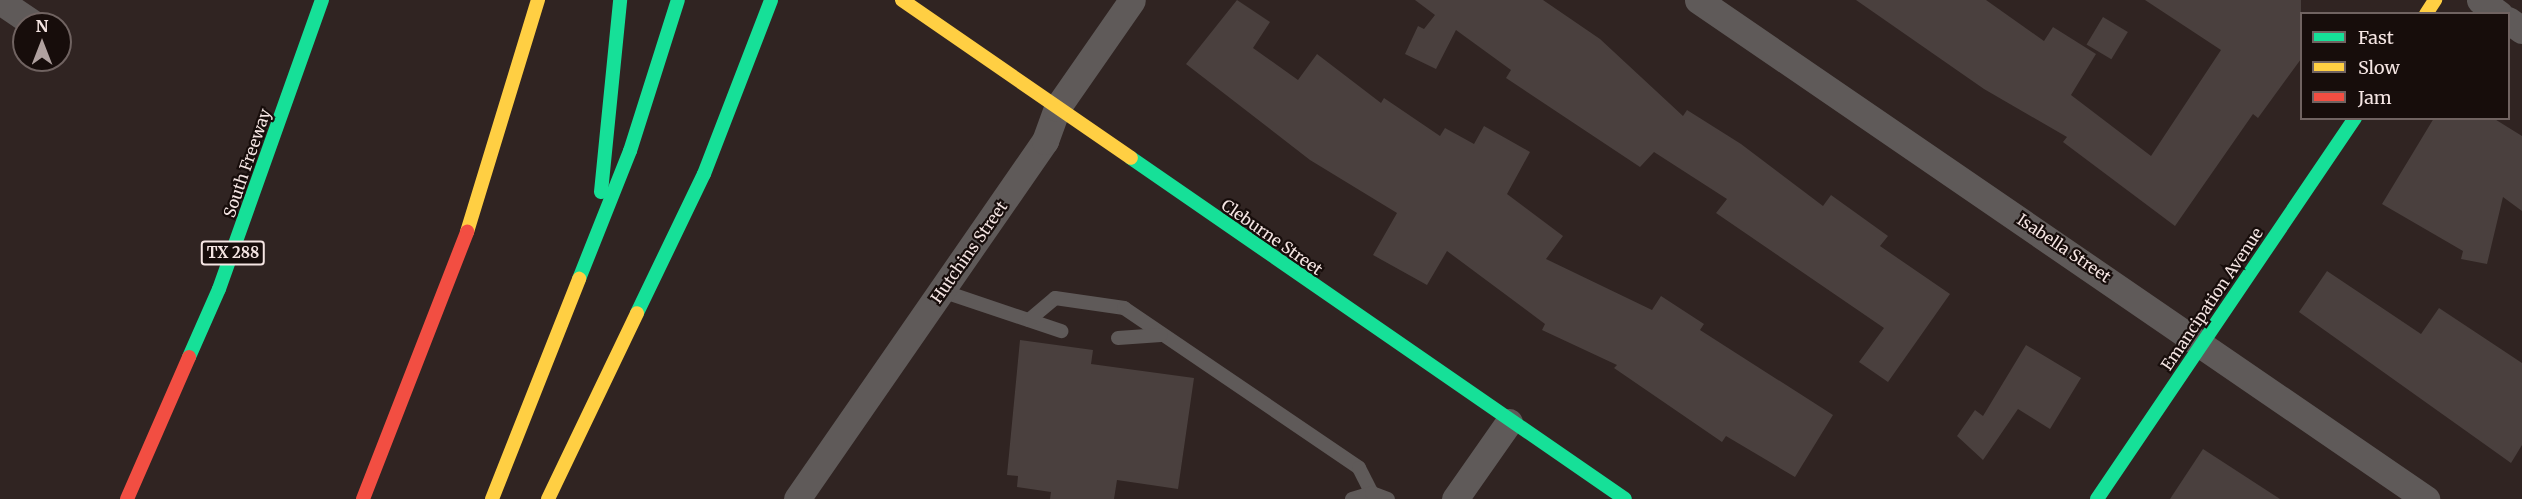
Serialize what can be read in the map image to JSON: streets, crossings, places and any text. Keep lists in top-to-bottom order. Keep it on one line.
{"streets":{"main road":["South Freeway","Cleburne Street","TX 288","Emancipation Avenue"],"street":["Isabella Street","Hutchins Street"]},"crossings":[["Cleburne Street","Hutchins Street"],["Isabella Street","Emancipation Avenue"]],"legend":["Fast","Slow","Jam"],"north":"top"}
